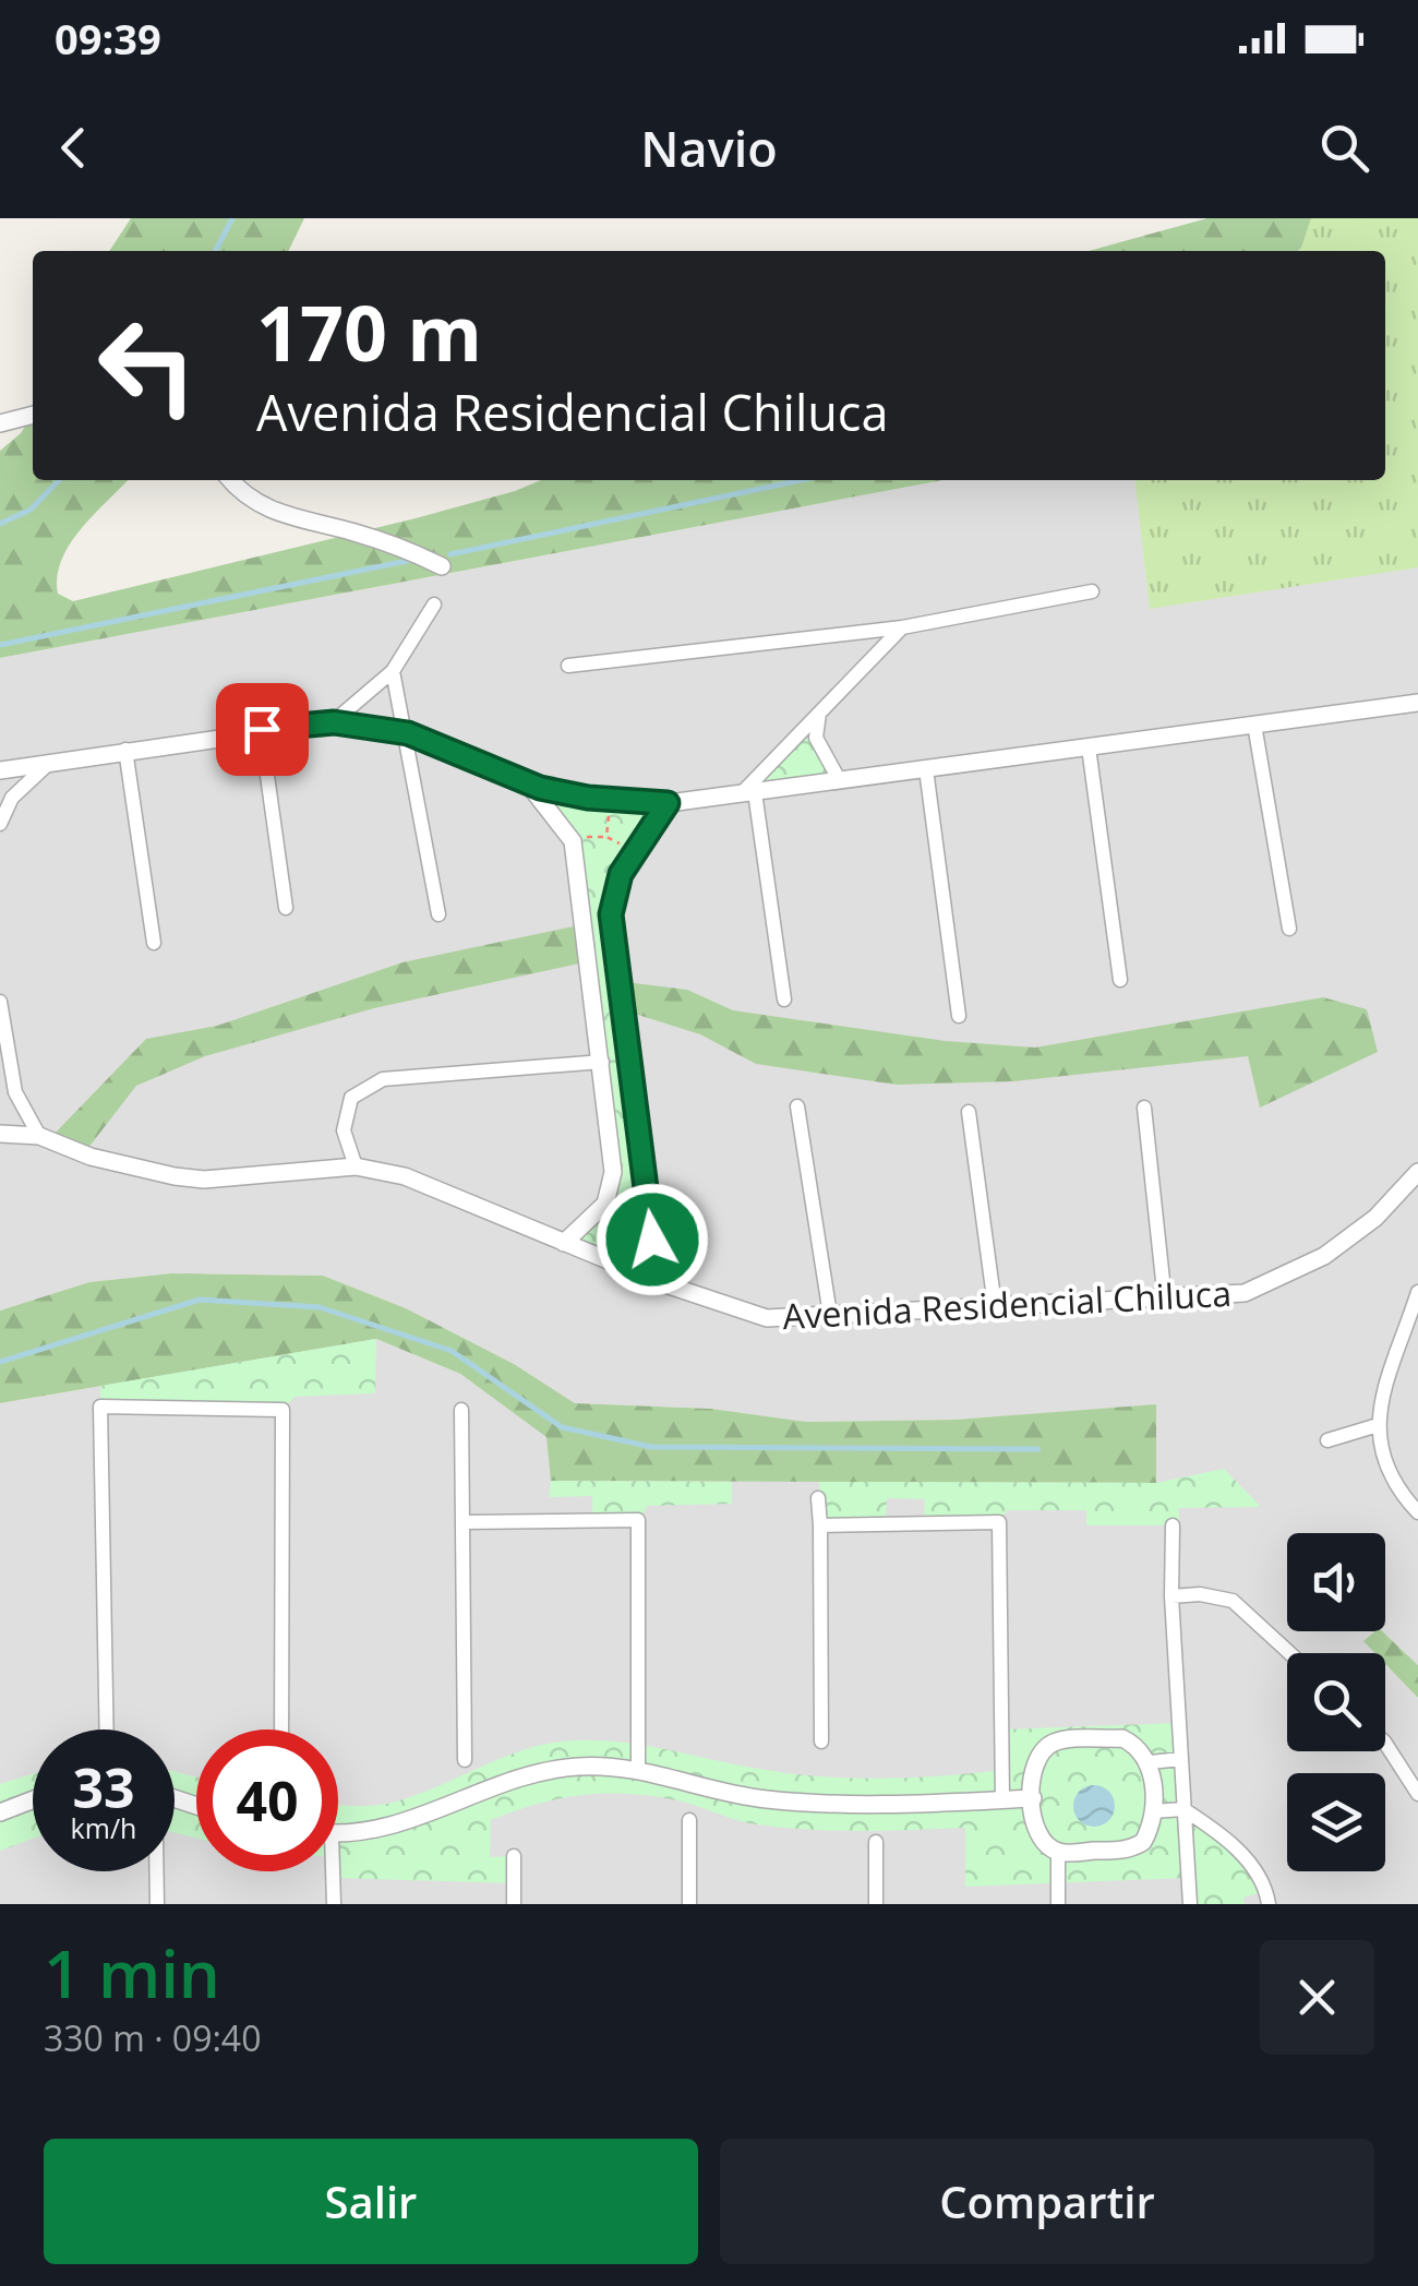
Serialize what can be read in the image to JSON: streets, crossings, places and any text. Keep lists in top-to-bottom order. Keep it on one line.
{"streets":{"street":["Avenida Residencial Chiluca"]},"page":{"status":"09:39","header":"Navio","turn":["170 m","Avenida Residencial Chiluca"],"speed":"33 km/h","limit":"40","heading":["1 min","330 m · 09:40"],"buttons":["Salir","Compartir"]}}
